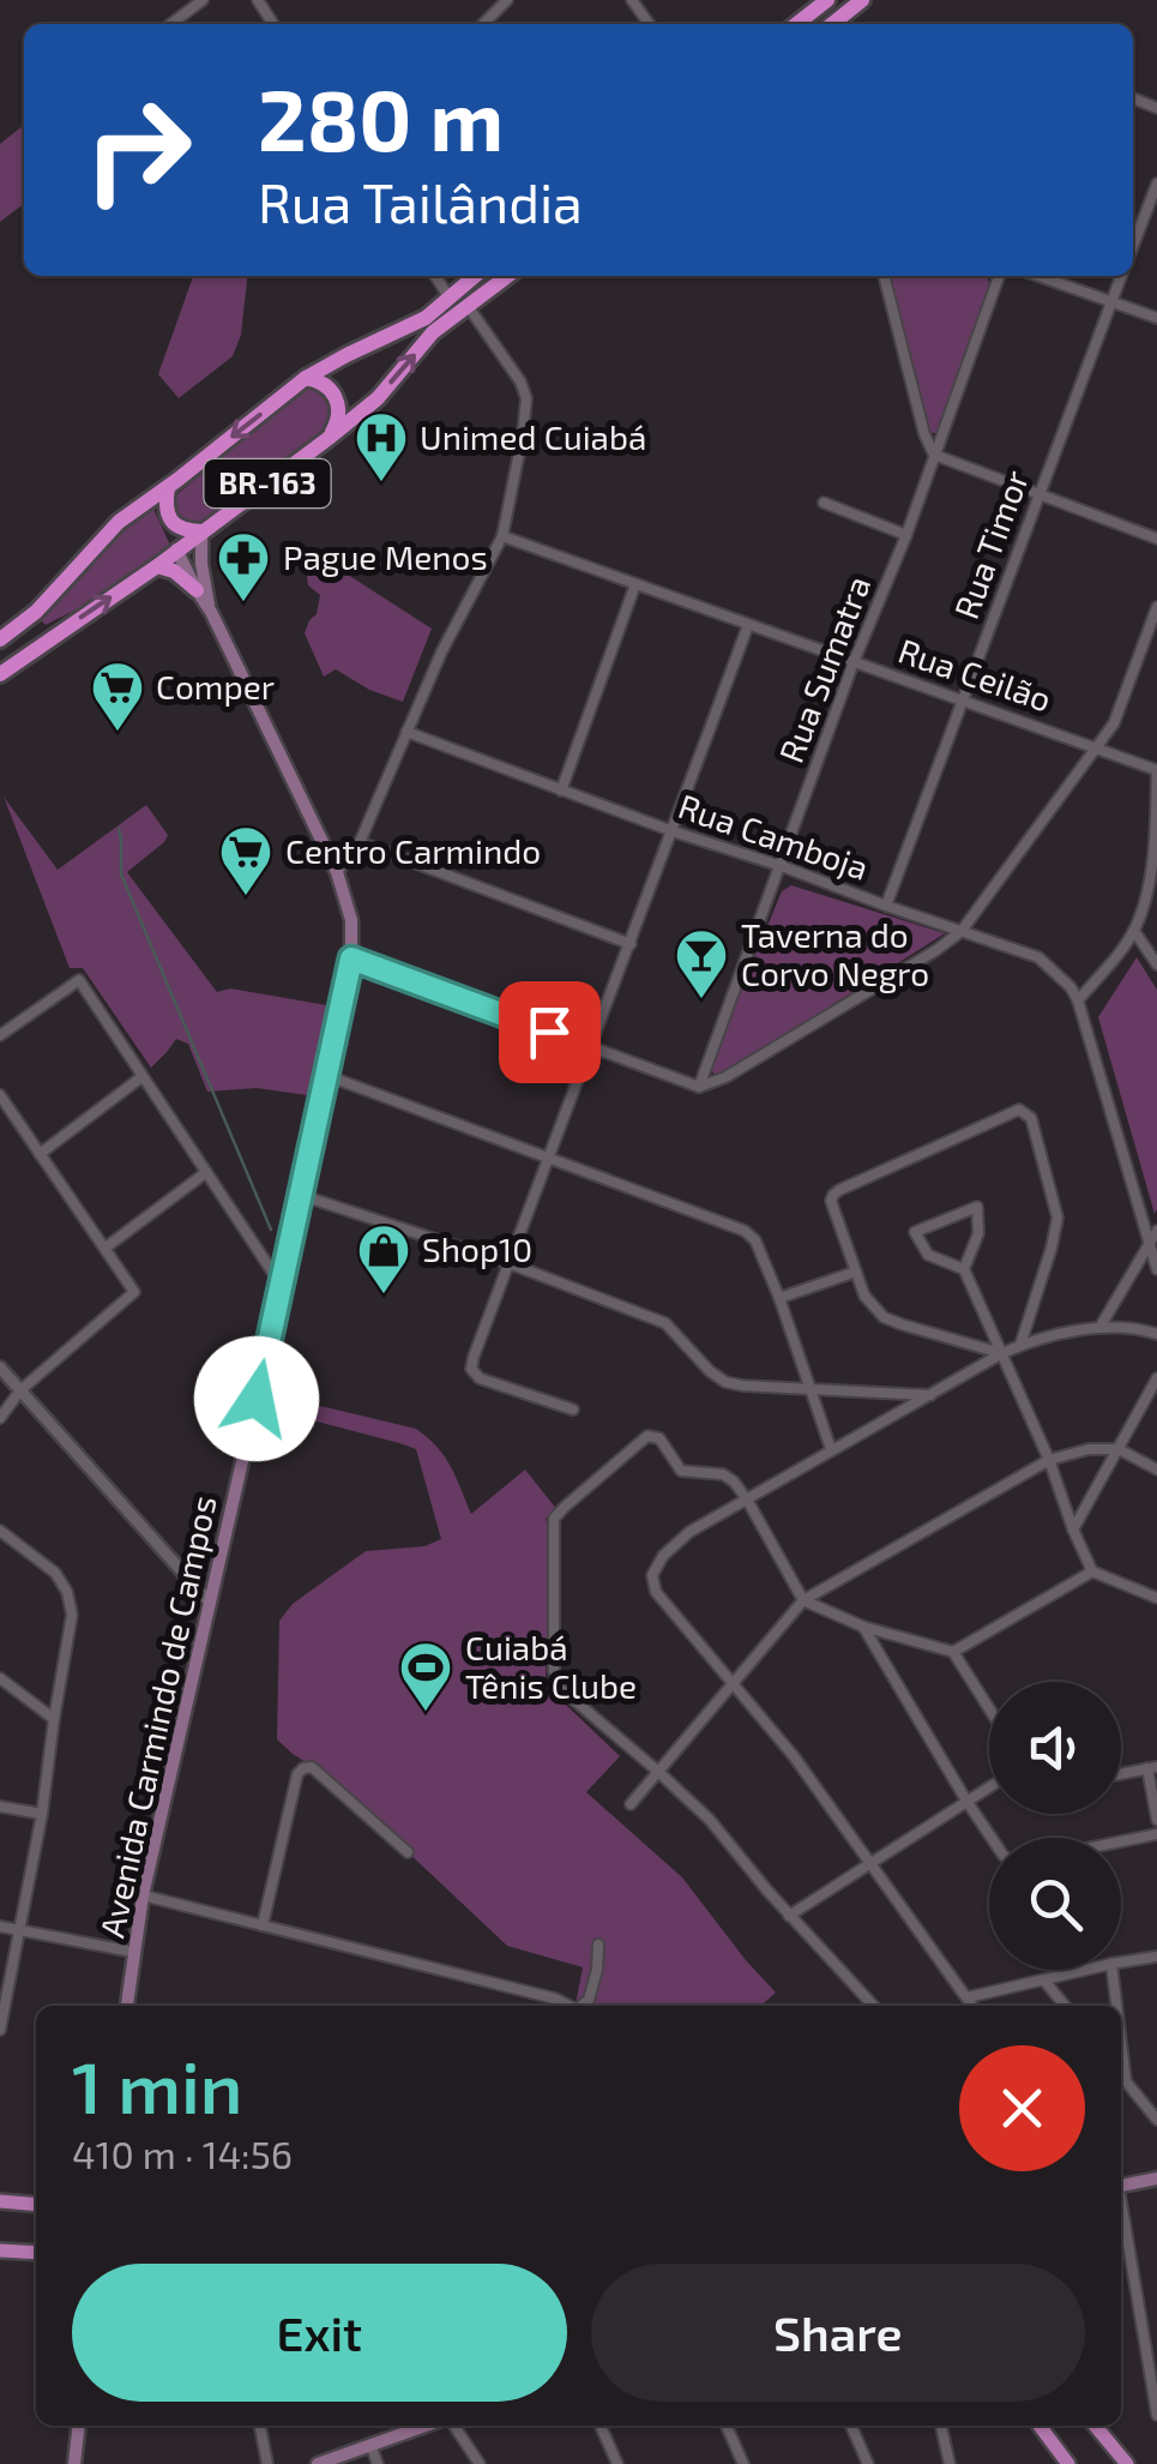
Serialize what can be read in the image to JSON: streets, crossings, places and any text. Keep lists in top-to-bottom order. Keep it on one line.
{"streets":{"highway":["BR-163"],"main road":["Avenida Carmindo de Campos"],"street":["Rua Timor","Rua Sumatra","Rua Ceilão","Rua Camboja"]},"crossings":[["BR-163","Avenida Carmindo de Campos"],["Rua Timor","Rua Ceilão"],["Rua Timor","Rua Camboja"],["Rua Sumatra","Rua Ceilão"],["Rua Sumatra","Rua Camboja"]],"places":{"hospital":["Unimed Cuiabá"],"pharmacy":["Pague Menos"],"supermarket":["Comper","Centro Carmindo"],"bar":["Taverna do Corvo Negro"],"shop":["Shop10"],"sports":["Cuiabá Tênis Clube"]},"page":{"turn":["280 m","Rua Tailândia"],"heading":["1 min","410 m · 14:56"],"buttons":["Exit","Share"]}}
